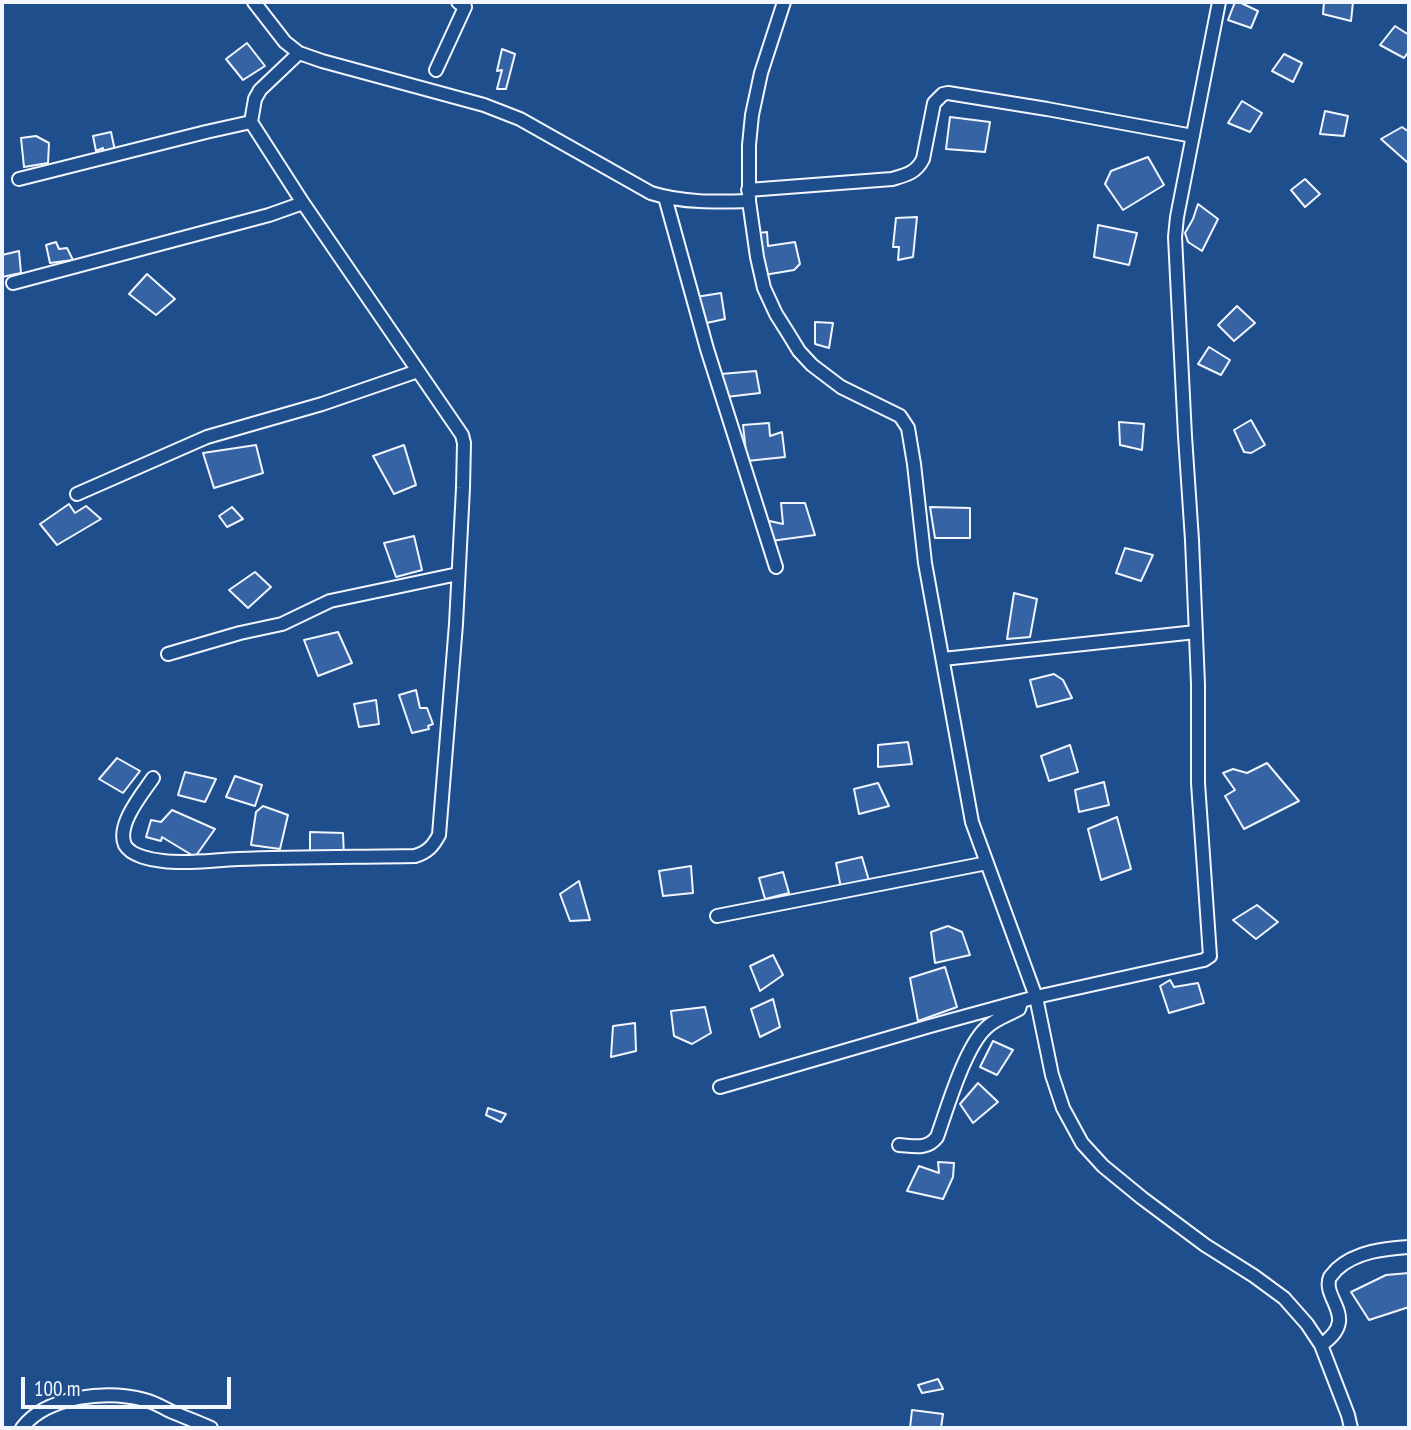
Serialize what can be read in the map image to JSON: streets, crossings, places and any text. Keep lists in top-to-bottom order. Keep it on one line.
{"scale_bar":"100 m"}
